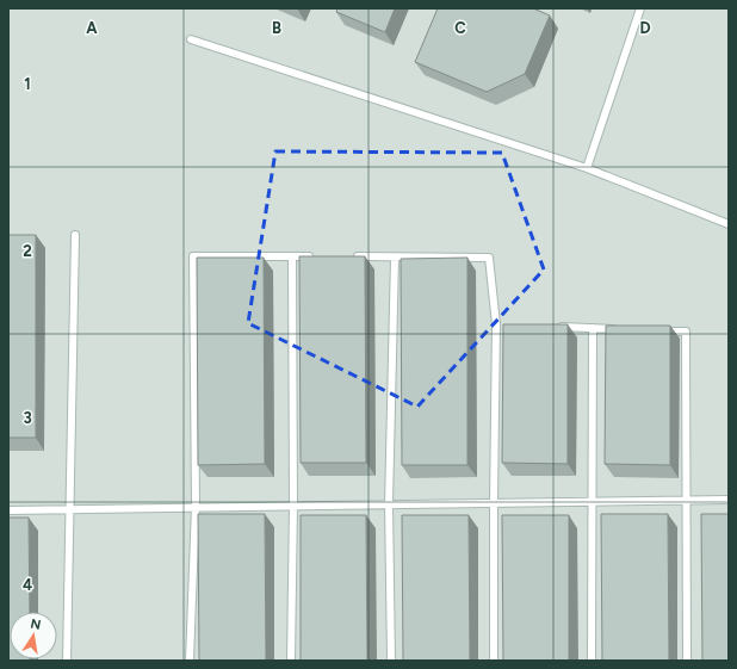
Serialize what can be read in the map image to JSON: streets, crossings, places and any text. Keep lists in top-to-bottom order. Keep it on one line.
{"north":"top","grid":{"columns":["A","B","C","D"],"rows":["1","2","3","4"]}}
